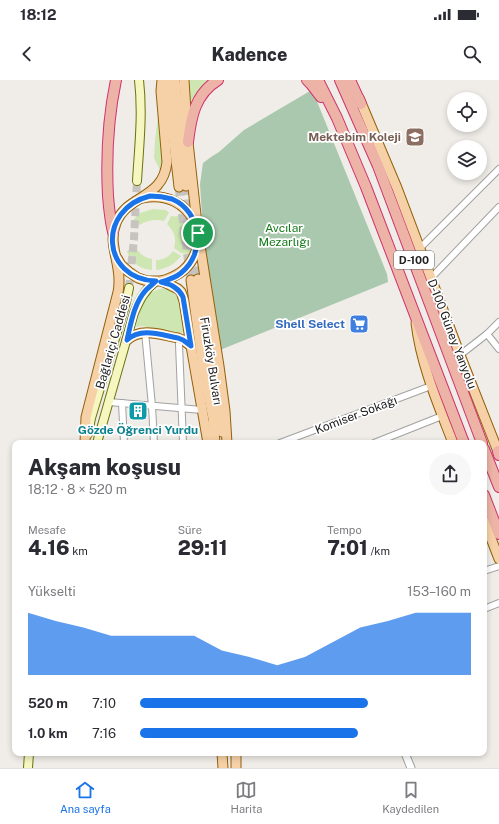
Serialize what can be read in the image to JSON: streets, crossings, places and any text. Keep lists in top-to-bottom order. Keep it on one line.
{"streets":{"highway":["D-100"],"main road":["D-100 Güney Yanyolu","Bağlariçi Caddesi","Firuzköy Bulvarı"],"street":["Komiser Sokağı"]},"parks":["Avcılar Mezarlığı"],"places":{"school or university":["Mektebim Koleji"],"supermarket":["Shell Select"],"building":["Gözde Öğrenci Yurdu"]},"page":{"status":"18:12","header":"Kadence","heading":["Akşam koşusu","18:12 · 8 × 520 m"],"stats":[["Mesafe","4.16 km"],["Süre","29:11"],["Tempo","7:01 /km"]],"chart":["Yükselti","153–160 m"],"list":[{"name":"520 m","note":"7:10"},{"name":"1.0 km","note":"7:16"}],"tabs":["Ana sayfa","Harita","Kaydedilen"]}}
